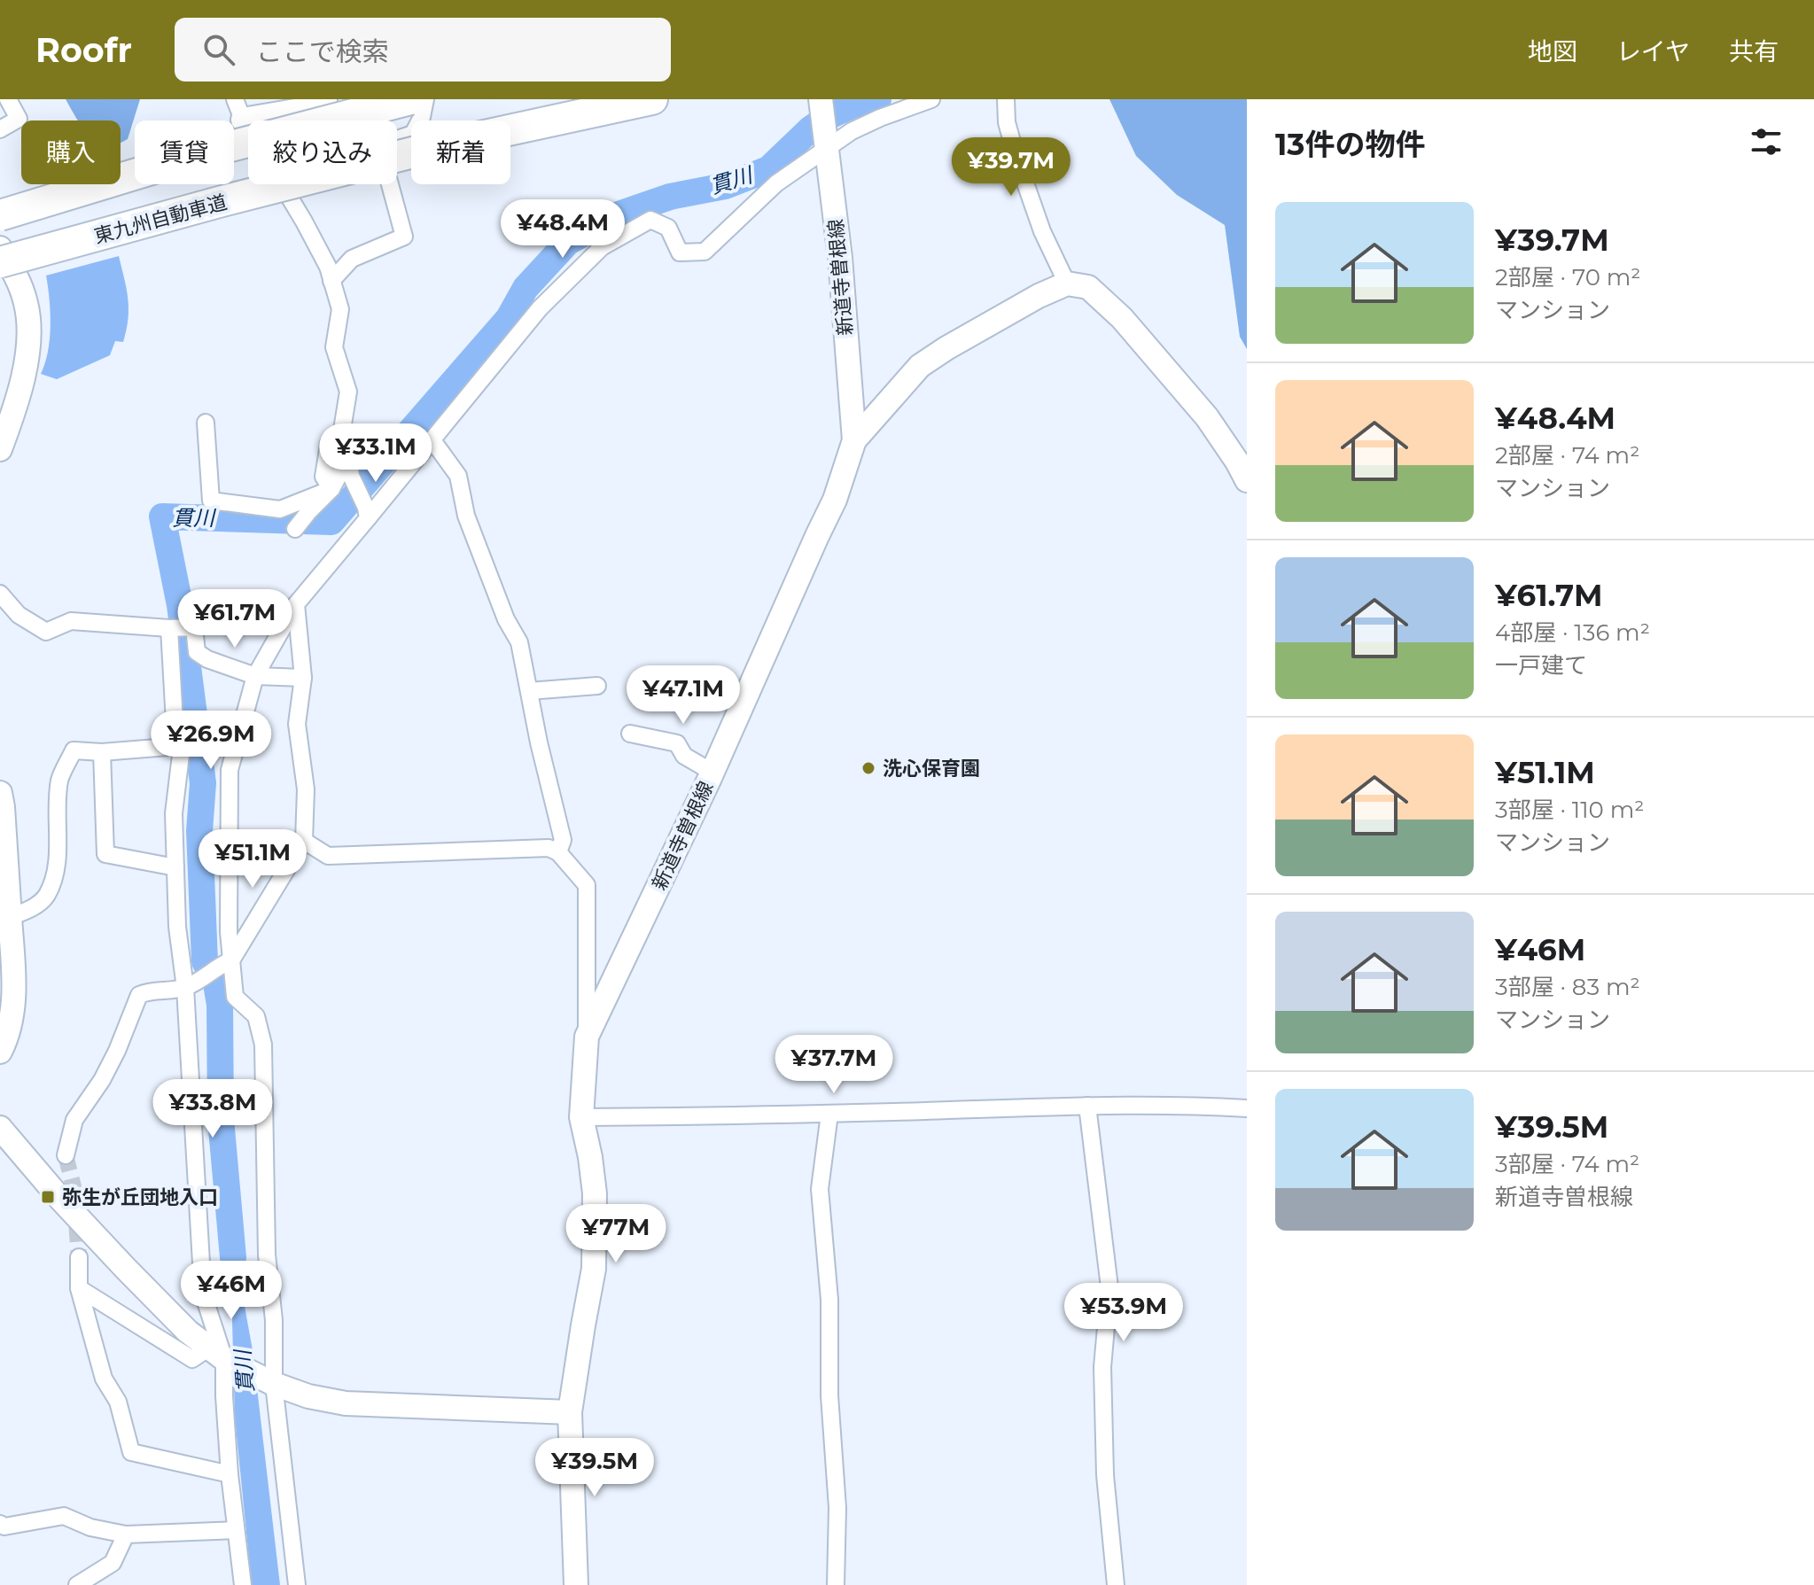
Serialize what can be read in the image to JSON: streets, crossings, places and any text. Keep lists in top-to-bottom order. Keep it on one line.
{"streets":{"highway":["東九州自動車道"],"street":["新道寺曽根線"]},"water":["貫川"],"places":{"other":["洗心保育園"],"transit":["弥生が丘団地入口"]},"page":{"header":"Roofr","search":"ここで検索","nav":["地図","レイヤ","共有"],"heading":"13件の物件","chip":["購入","賃貸","絞り込み","新着"],"price":["¥39.7M","¥48.4M","¥33.1M","¥61.7M","¥47.1M","¥26.9M","¥51.1M","¥37.7M","¥33.8M","¥77M","¥46M","¥53.9M","¥39.5M"],"list":[{"name":"¥39.7M","note":"2部屋 · 70 m² · マンション"},{"name":"¥48.4M","note":"2部屋 · 74 m² · マンション"},{"name":"¥61.7M","note":"4部屋 · 136 m² · 一戸建て"},{"name":"¥51.1M","note":"3部屋 · 110 m² · マンション"},{"name":"¥46M","note":"3部屋 · 83 m² · マンション"},{"name":"¥39.5M","note":"3部屋 · 74 m² · 新道寺曽根線"}]}}
